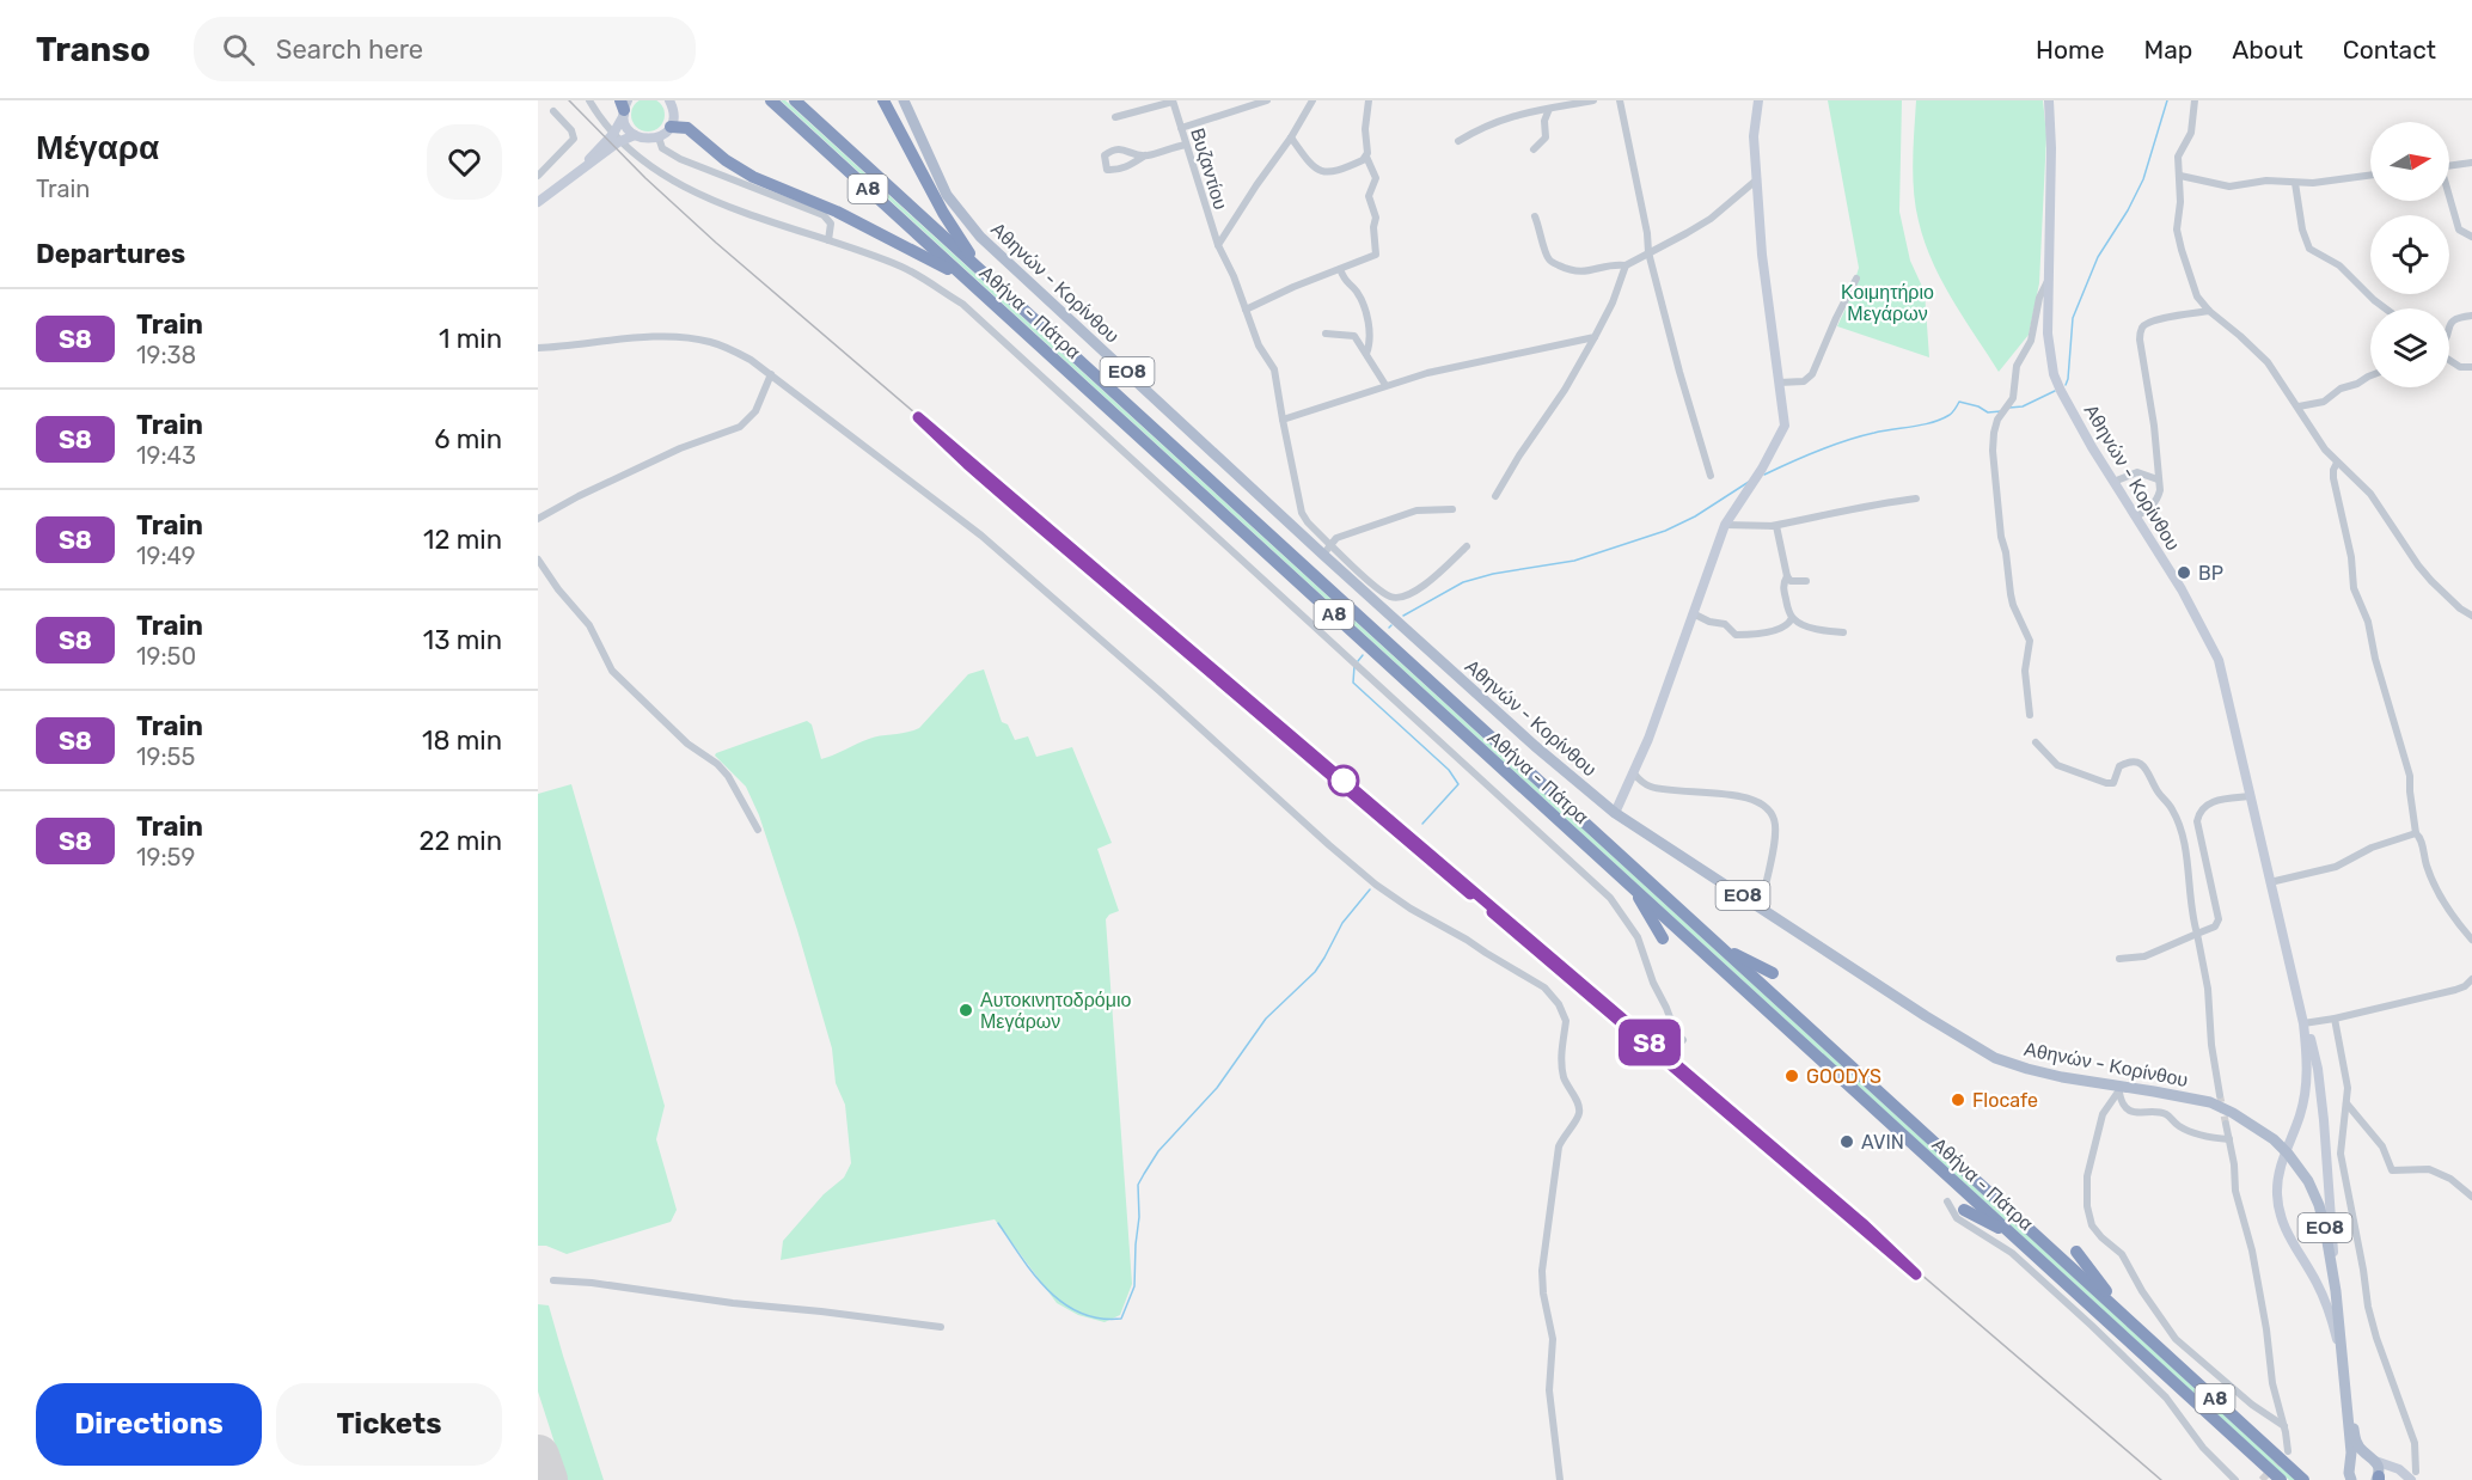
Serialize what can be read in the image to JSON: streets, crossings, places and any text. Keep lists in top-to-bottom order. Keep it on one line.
{"streets":{"highway":["Α8","Αθήνα - Πάτρα"],"main road":["Αθηνών - Κορίνθου","ΕΟ8"],"street":["Βυζαντίου"]},"crossings":[["Βυζαντίου","Αθηνών - Κορίνθου"]],"parks":["Κοιμητήριο Μεγάρων"],"places":["BP","Αυτοκινητοδρόμιο Μεγάρων","GOODYS","Flocafe","AVIN"],"north":"right","page":{"header":"Transo","search":"Search here","nav":["Home","Map","About","Contact"],"heading":[["Μέγαρα","Train"],"Departures"],"on_map":"S8","list":[{"mark":"S8","name":"Train","note":"19:38","value":"1 min"},{"mark":"S8","name":"Train","note":"19:43","value":"6 min"},{"mark":"S8","name":"Train","note":"19:49","value":"12 min"},{"mark":"S8","name":"Train","note":"19:50","value":"13 min"},{"mark":"S8","name":"Train","note":"19:55","value":"18 min"},{"mark":"S8","name":"Train","note":"19:59","value":"22 min"}],"buttons":["Directions","Tickets"]}}
